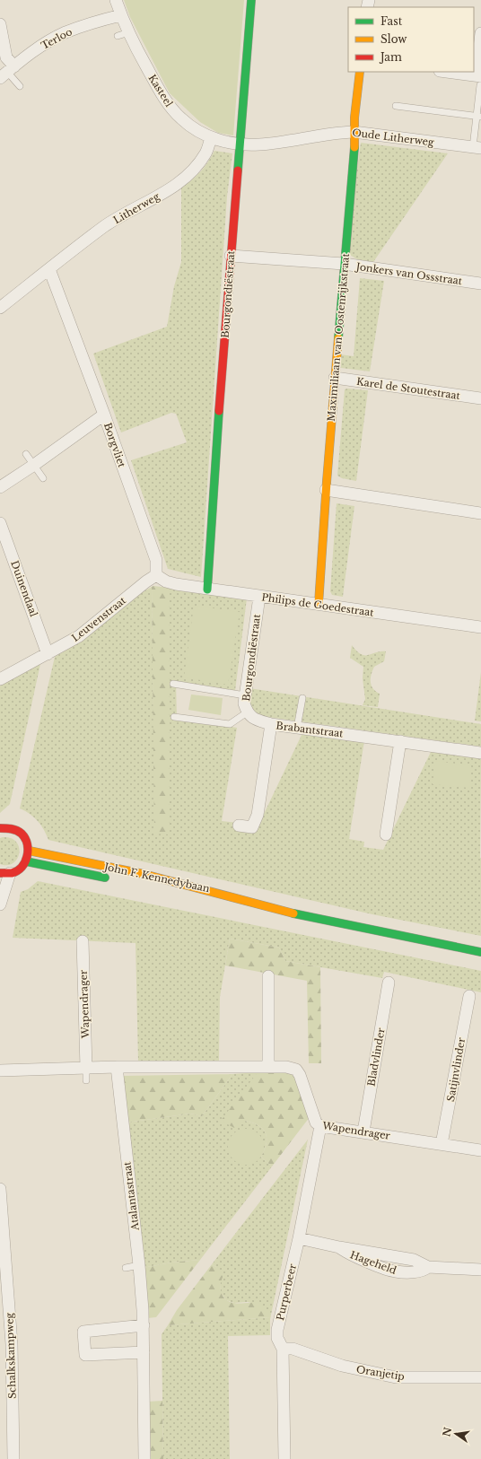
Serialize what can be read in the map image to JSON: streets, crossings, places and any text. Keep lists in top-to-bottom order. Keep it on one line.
{"streets":{"street":["Terloo","Kasteel","Oude Litherweg","Litherweg","Jonkers van Ossstraat","Bourgondiëstraat","Maximiliaan van Oostenrijkstraat","Karel de Stoutestraat","Borgvliet","Duinendaal","Philips de Goedestraat","Leuvenstraat","Brabantstraat","John F. Kennedybaan","Wapendrager","Bladvlinder","Satijnvlinder","Atalantastraat","Hageheld","Purperbeer","Schalkskampweg","Oranjetip"]},"crossings":[["Terloo","Kasteel"],["Kasteel","Oude Litherweg"],["Kasteel","Litherweg"],["Kasteel","Bourgondiëstraat"],["Oude Litherweg","Bourgondiëstraat"],["Oude Litherweg","Maximiliaan van Oostenrijkstraat"],["Jonkers van Ossstraat","Bourgondiëstraat"],["Jonkers van Ossstraat","Maximiliaan van Oostenrijkstraat"],["Bourgondiëstraat","Philips de Goedestraat"],["Bourgondiëstraat","Brabantstraat"],["Maximiliaan van Oostenrijkstraat","Karel de Stoutestraat"],["Maximiliaan van Oostenrijkstraat","Philips de Goedestraat"],["Borgvliet","Philips de Goedestraat"],["Borgvliet","Leuvenstraat"],["Duinendaal","Leuvenstraat"],["Philips de Goedestraat","Leuvenstraat"],["Wapendrager","Bladvlinder"],["Wapendrager","Satijnvlinder"],["Wapendrager","Atalantastraat"],["Wapendrager","Purperbeer"],["Hageheld","Purperbeer"],["Purperbeer","Oranjetip"]],"legend":["Fast","Slow","Jam"],"north":"left"}
